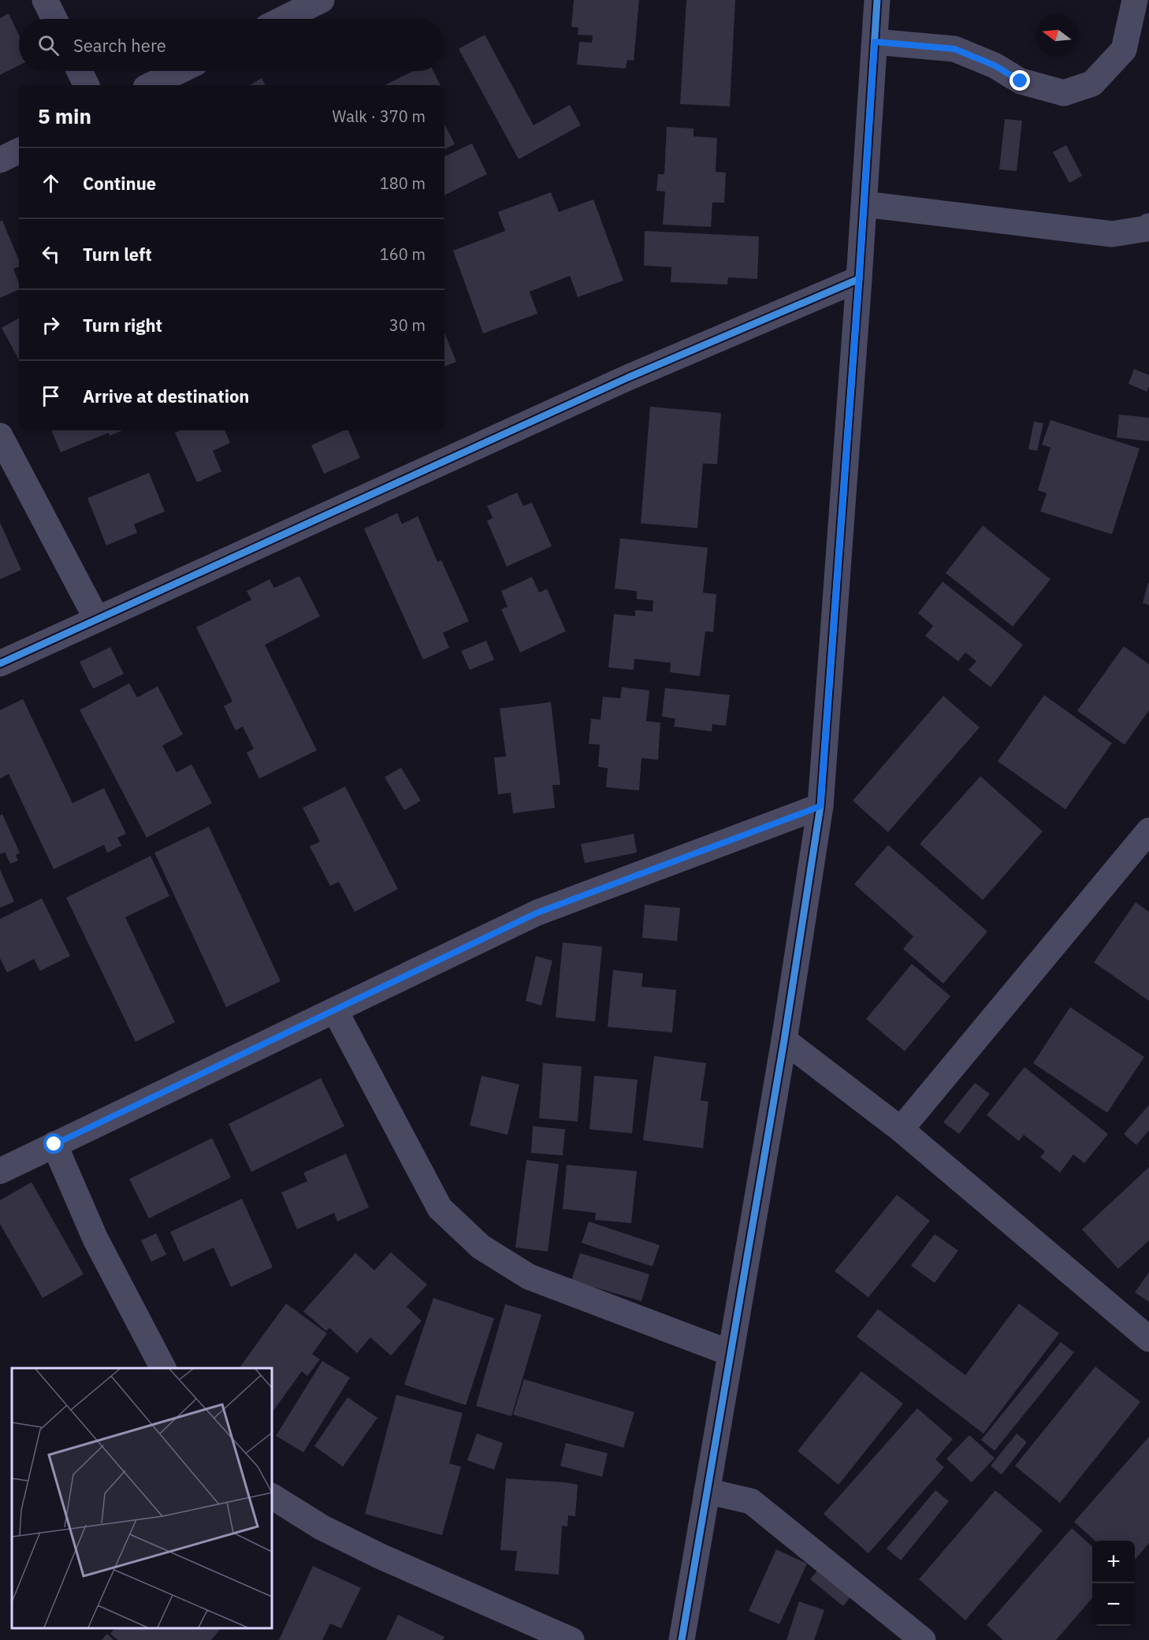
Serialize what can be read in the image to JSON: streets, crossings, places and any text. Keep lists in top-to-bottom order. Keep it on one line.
{"north":"left","page":{"search":"Search here","heading":["5 min","Walk · 370 m"],"list":[["Continue","180 m"],["Turn left","160 m"],["Turn right","30 m"],"Arrive at destination"],"map_buttons":["+","−"]}}
